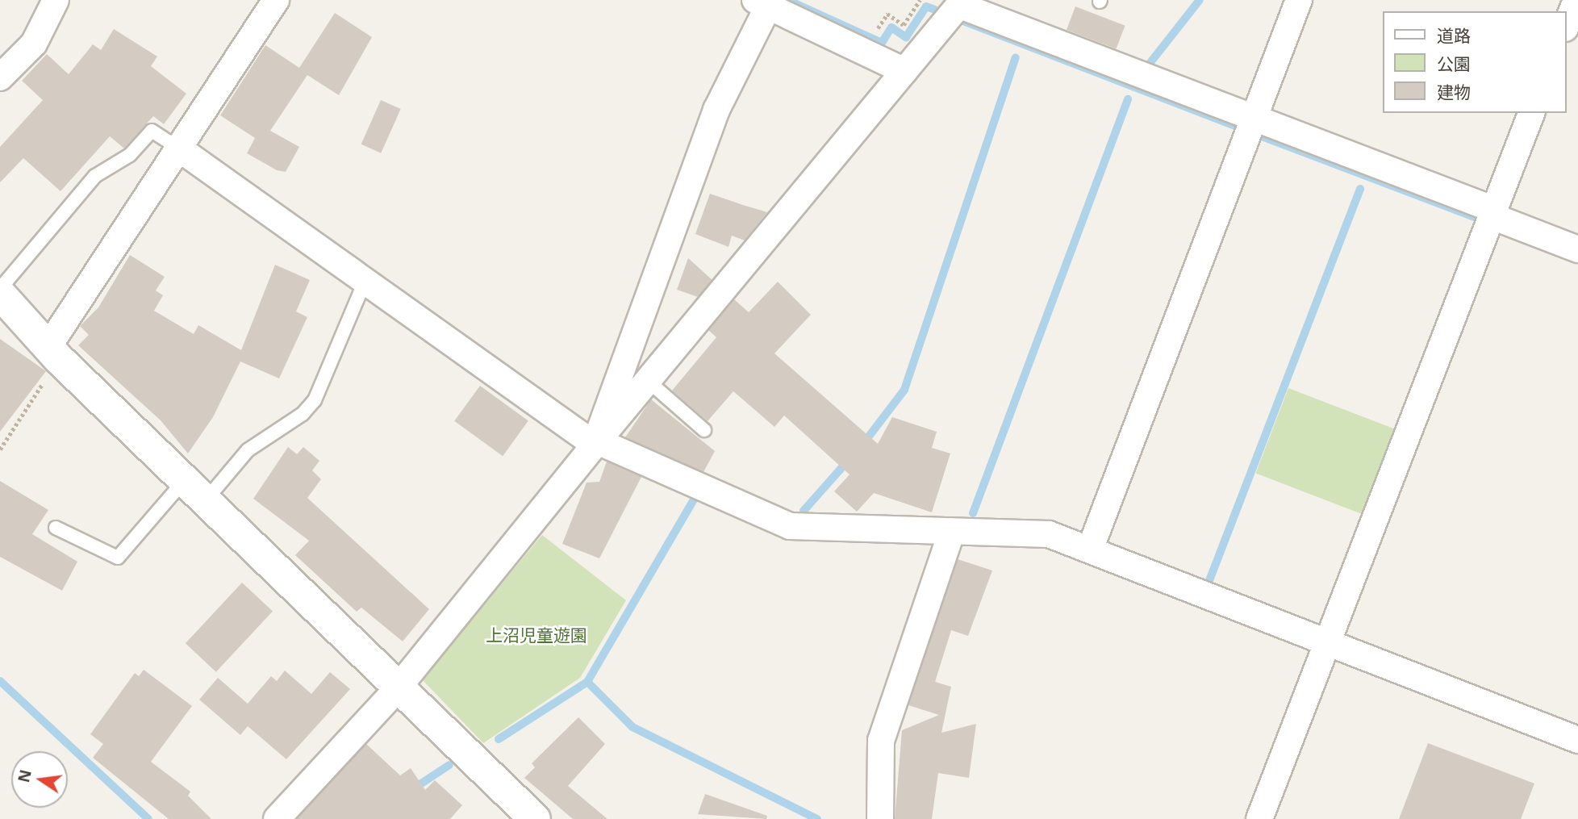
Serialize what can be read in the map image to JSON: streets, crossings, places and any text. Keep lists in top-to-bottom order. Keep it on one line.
{"parks":["上沼児童遊園"],"legend":["道路","公園","建物"],"north":"left"}
